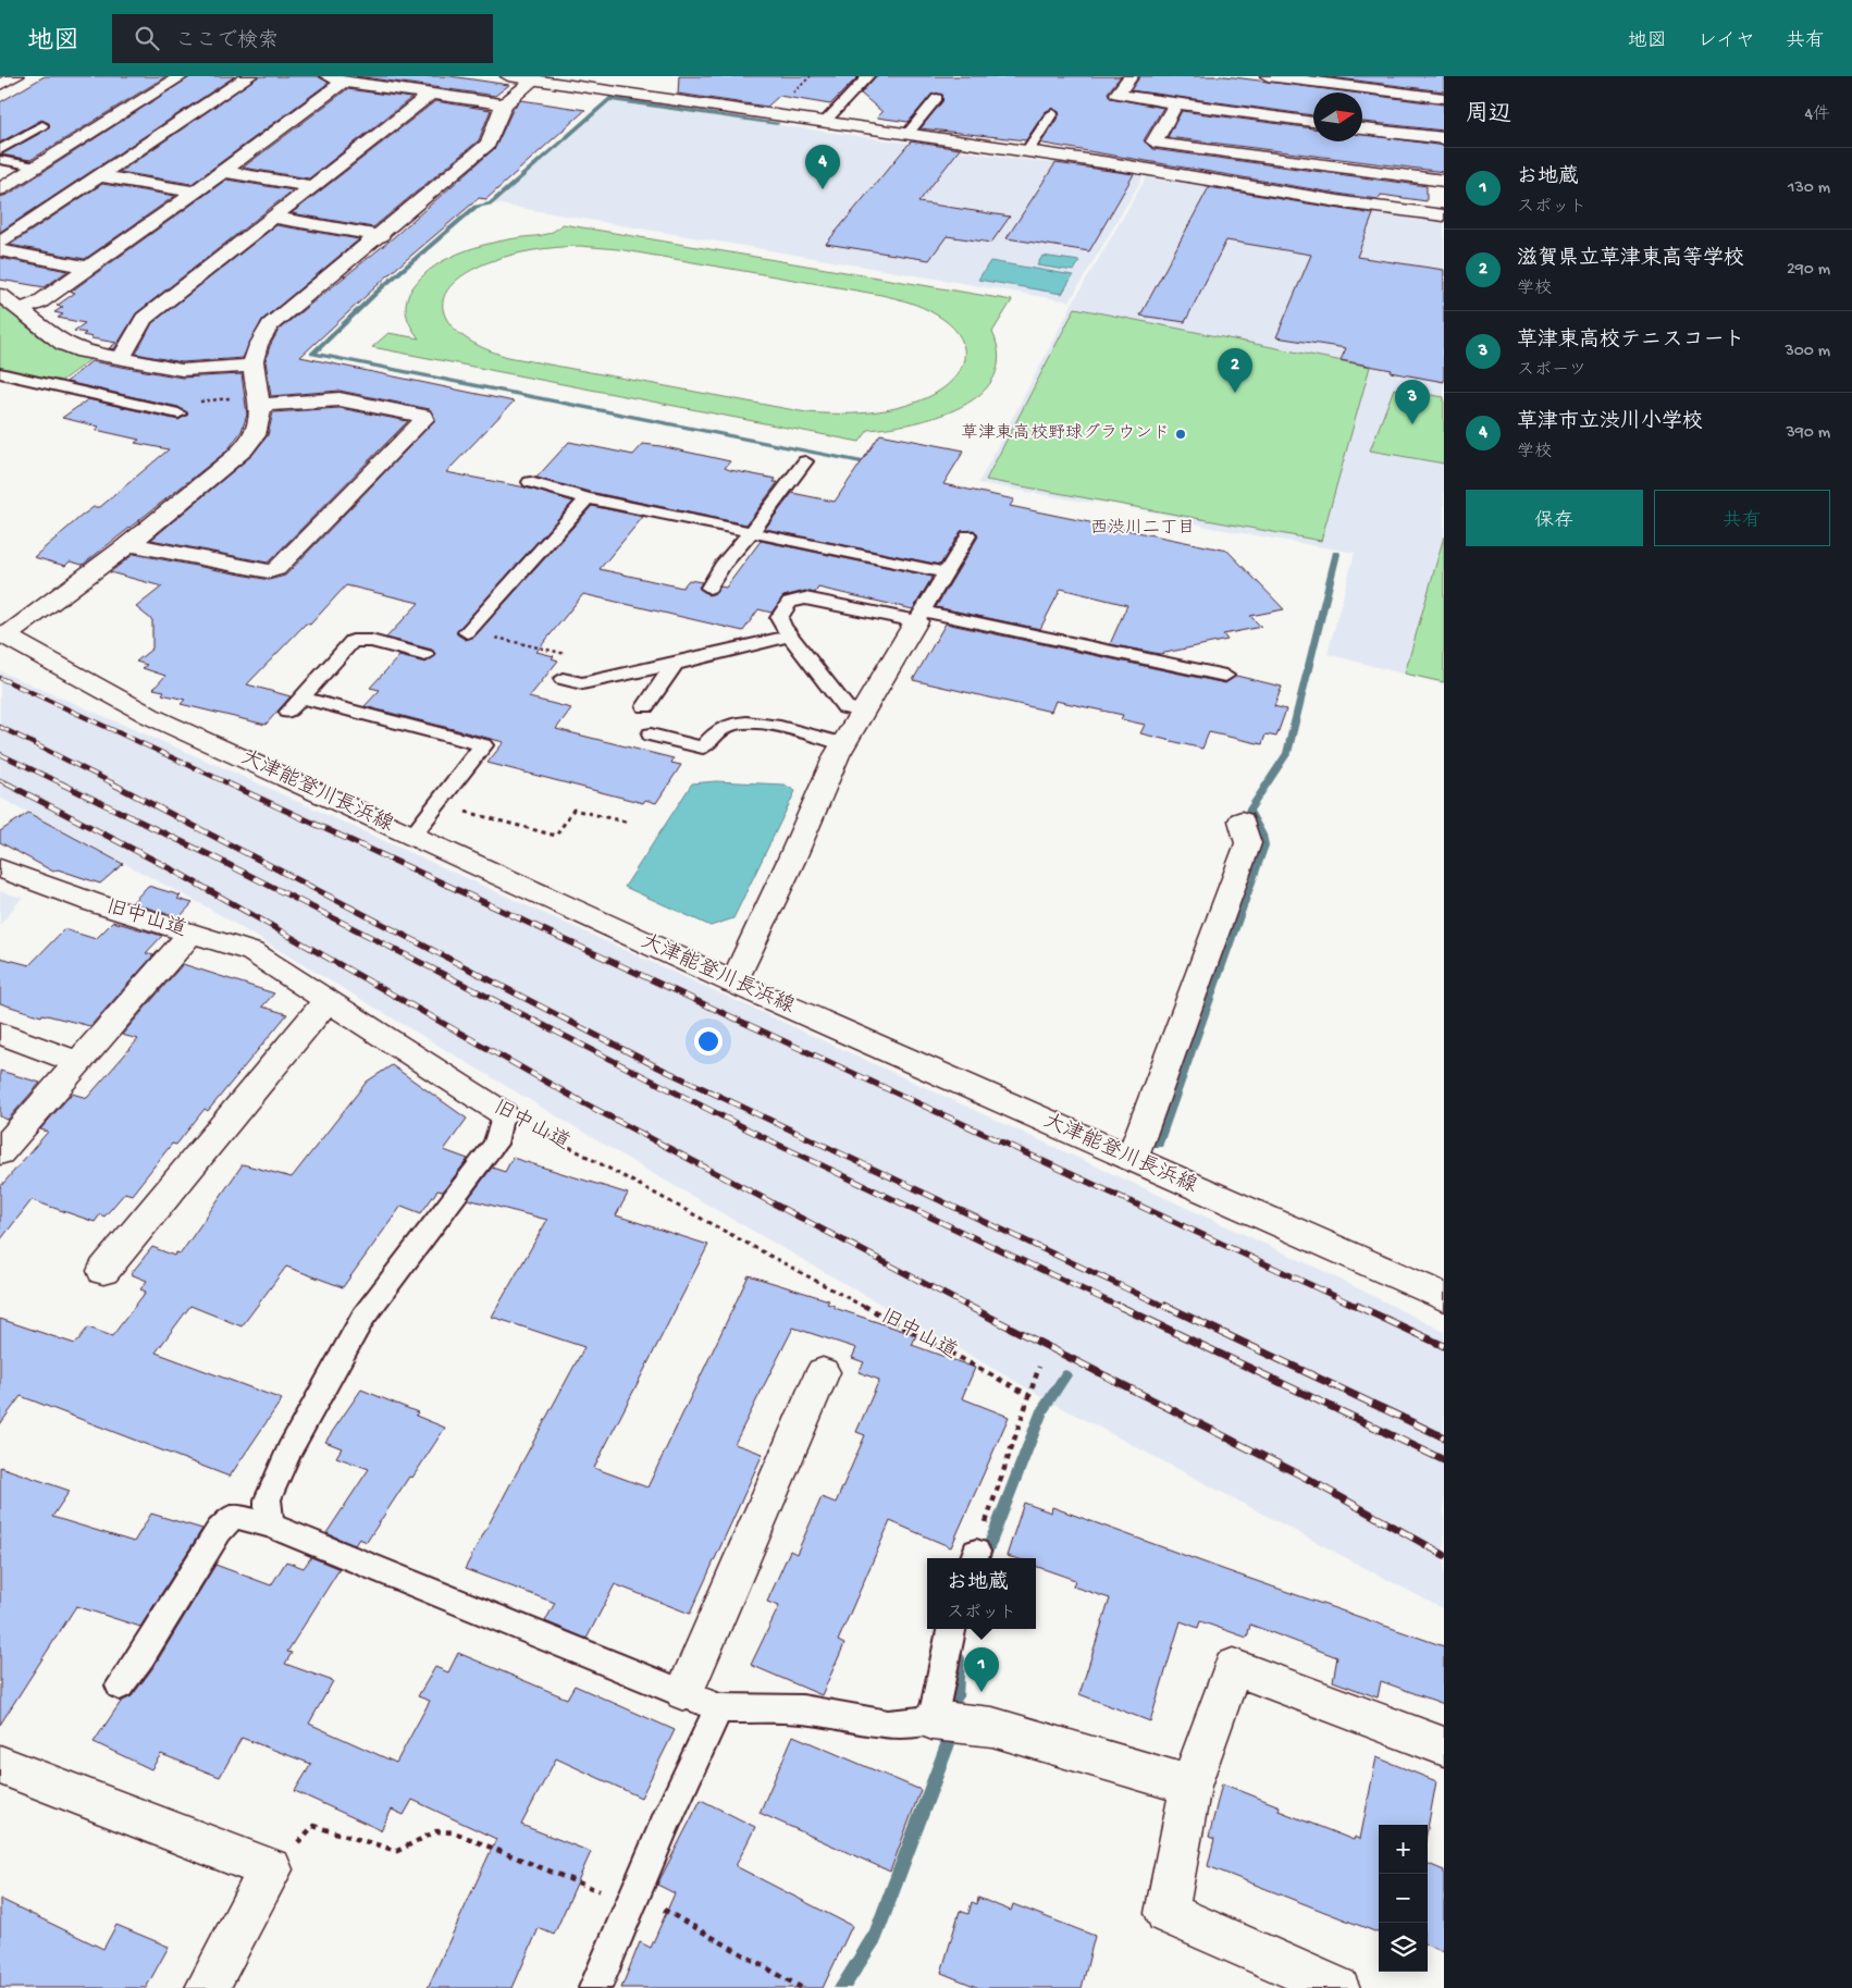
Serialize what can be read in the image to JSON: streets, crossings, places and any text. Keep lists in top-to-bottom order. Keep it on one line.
{"streets":{"street":["大津能登川長浜線","旧中山道"]},"districts":["西渋川二丁目"],"places":["草津東高校野球グラウンド"],"north":"right","page":{"header":"地図","search":"ここで検索","nav":["地図","レイヤ","共有"],"heading":["周辺","4件"],"pins":["4","2","3","1"],"list":[{"mark":"1","name":"お地蔵","note":"スポット","value":"130 m"},{"mark":"2","name":"滋賀県立草津東高等学校","note":"学校","value":"290 m"},{"mark":"3","name":"草津東高校テニスコート","note":"スポーツ","value":"300 m"},{"mark":"4","name":"草津市立渋川小学校","note":"学校","value":"390 m"}],"buttons":["保存","共有"],"popup":["お地蔵","スポット"],"map_buttons":["+","−"]}}
